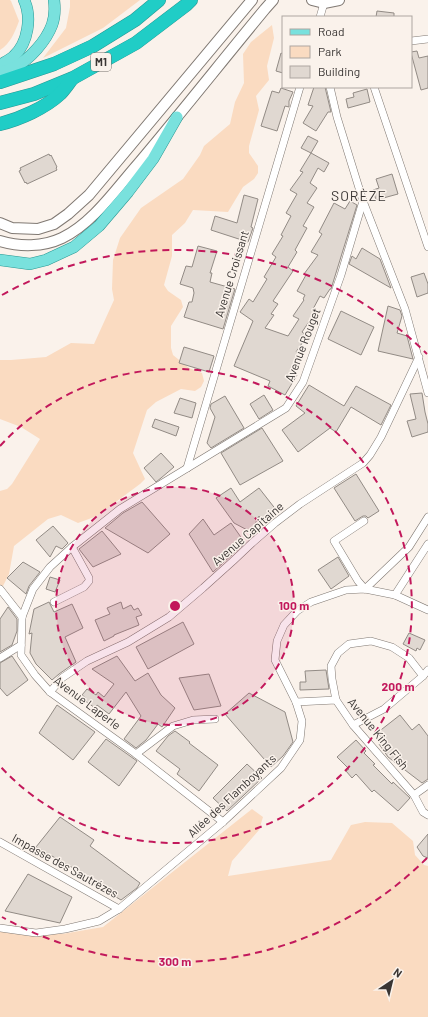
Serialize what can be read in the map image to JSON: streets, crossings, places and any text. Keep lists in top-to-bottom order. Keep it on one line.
{"streets":{"highway":["M1"],"street":["Avenue Croissant","Avenue Rouget","Avenue Capitaine","Avenue Laperle","Avenue King Fish","Allée des Flamboyants","Impasse des Sautrézes"]},"crossings":[["Avenue Croissant","Avenue Rouget"],["Avenue Croissant","Avenue Laperle"],["Avenue Rouget","Avenue Laperle"],["Avenue Capitaine","Avenue Laperle"],["Avenue Laperle","Allée des Flamboyants"],["Avenue King Fish","Allée des Flamboyants"],["Allée des Flamboyants","Impasse des Sautrézes"]],"districts":["SORÈZE"],"legend":["Road","Park","Building"],"north":"top right","rings":["100 m","200 m","300 m"]}
